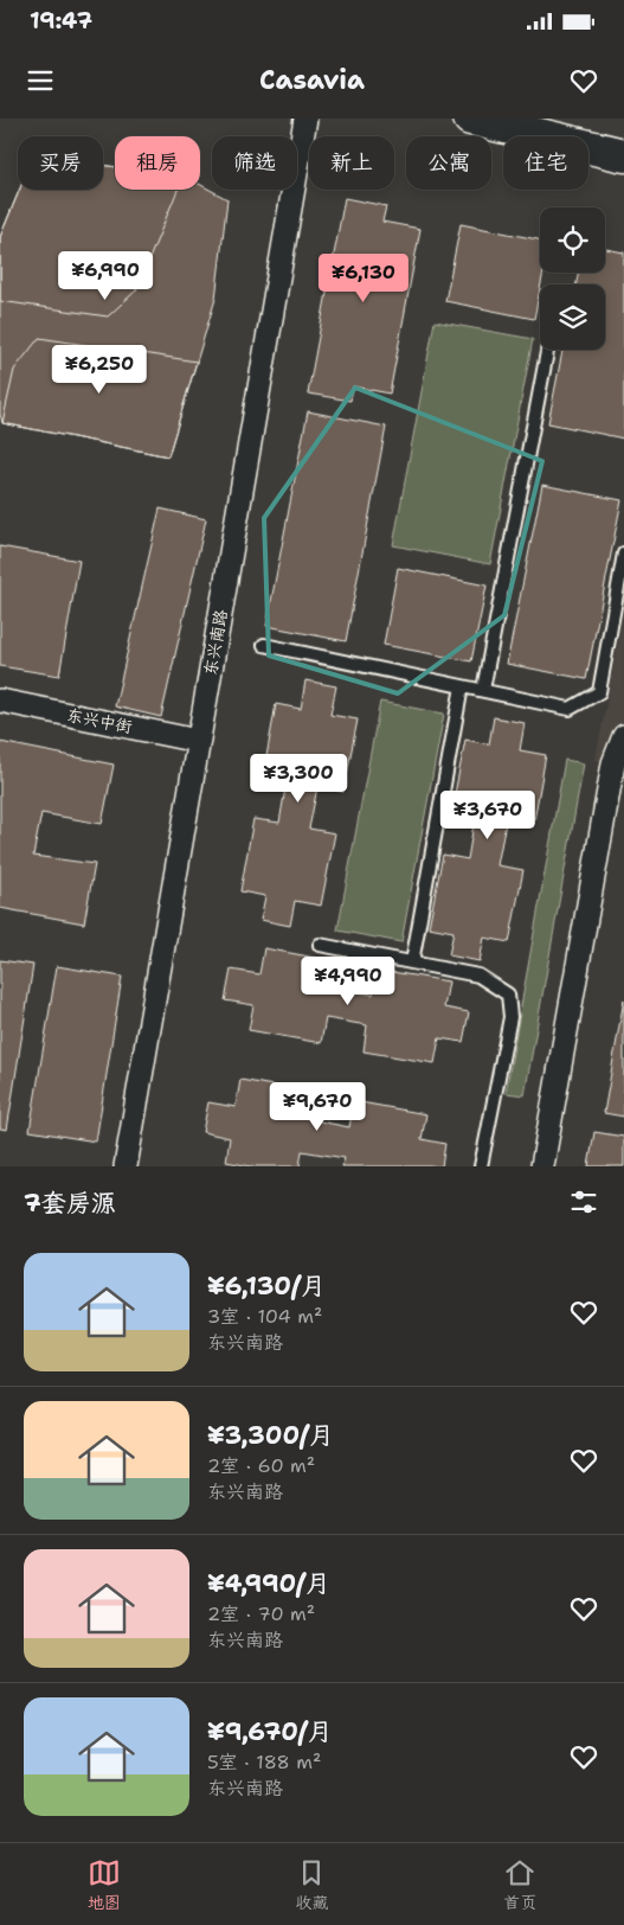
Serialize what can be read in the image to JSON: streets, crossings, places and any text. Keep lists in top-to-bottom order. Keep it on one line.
{"streets":{"street":["东兴南路","东兴中街"]},"crossings":[["东兴南路","东兴中街"]],"page":{"status":"19:47","header":"Casavia","chip":["买房","租房","筛选","新上","公寓","住宅"],"price":["¥6,990","¥6,130","¥6,250","¥3,300","¥3,670","¥4,990","¥9,670"],"heading":"7套房源","list":[{"name":"¥6,130/月","note":"3室 · 104 m² · 东兴南路"},{"name":"¥3,300/月","note":"2室 · 60 m² · 东兴南路"},{"name":"¥4,990/月","note":"2室 · 70 m² · 东兴南路"},{"name":"¥9,670/月","note":"5室 · 188 m² · 东兴南路"}],"tabs":["地图","收藏","首页"]}}
